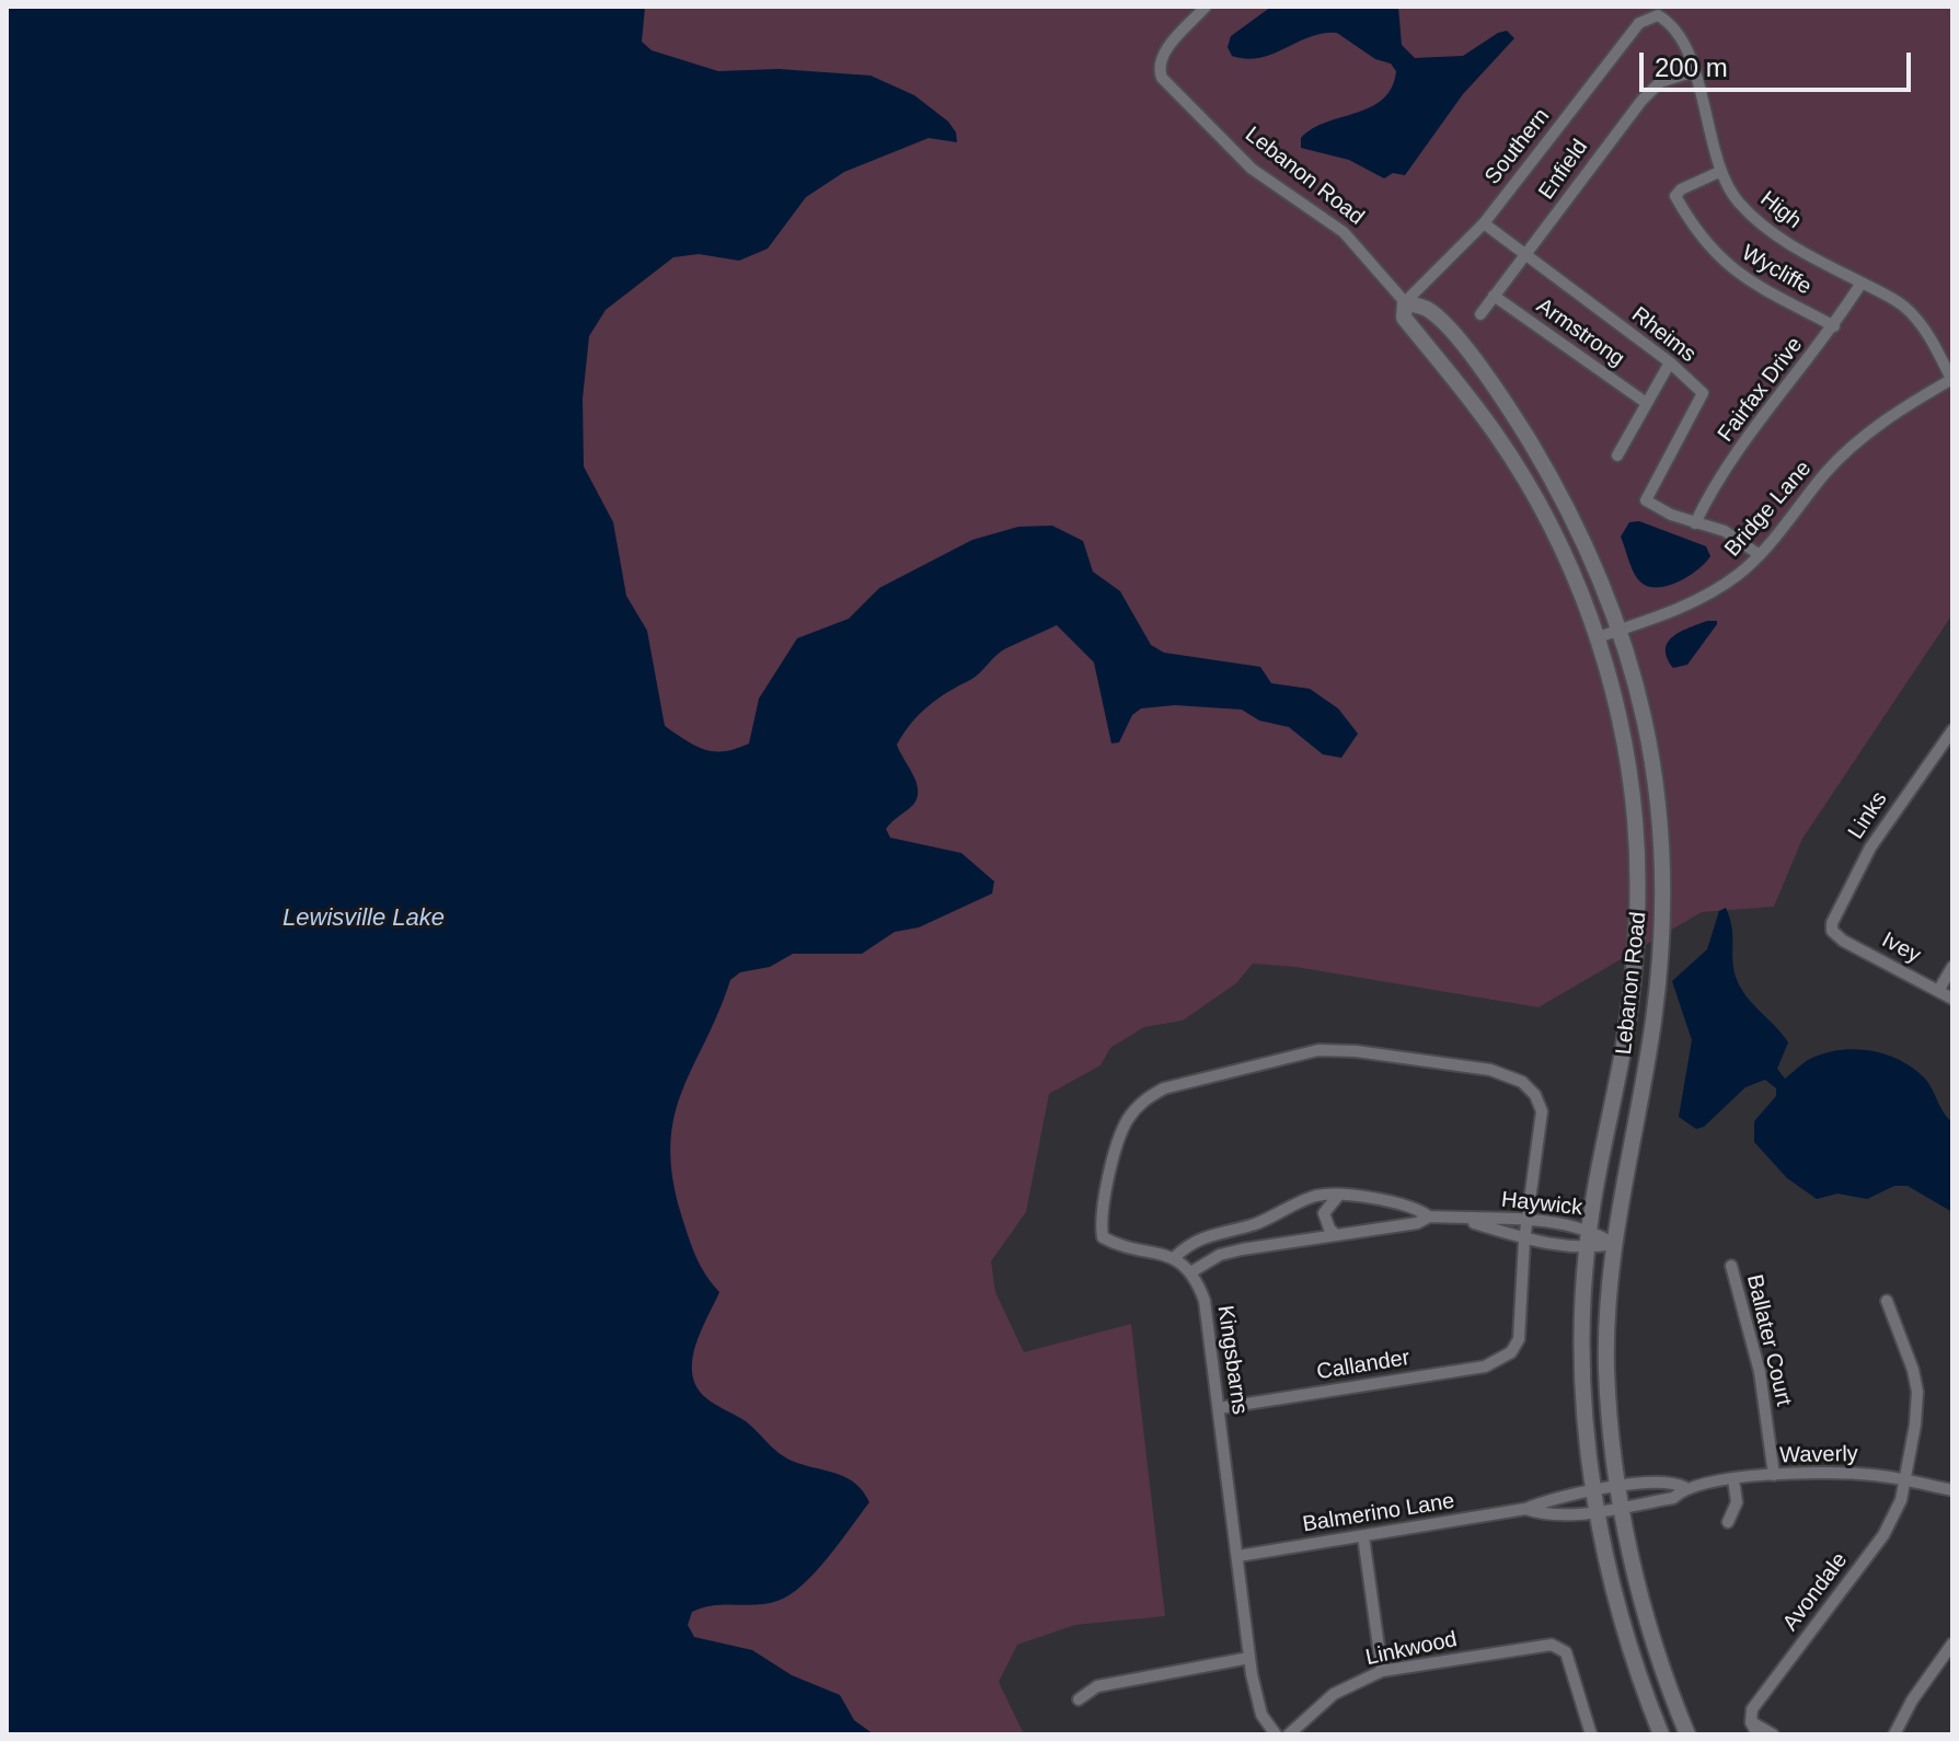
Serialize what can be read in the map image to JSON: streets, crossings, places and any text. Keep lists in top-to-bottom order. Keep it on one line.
{"streets":{"main road":["Lebanon Road"],"street":["Southern","Enfield","High","Wycliffe","Armstrong","Rheims","Fairfax Drive","Bridge Lane","Links","Ivey","Haywick","Ballater Court","Kingsbarns","Callander","Waverly","Balmerino Lane","Avondale","Linkwood"]},"crossings":[["Southern","Lebanon Road"],["Southern","High"],["Southern","Rheims"],["Enfield","High"],["Enfield","Armstrong"],["Enfield","Rheims"],["Lebanon Road","Bridge Lane"],["Lebanon Road","Haywick"],["Lebanon Road","Waverly"],["Lebanon Road","Balmerino Lane"],["High","Wycliffe"],["High","Fairfax Drive"],["High","Bridge Lane"],["Wycliffe","Fairfax Drive"],["Rheims","Fairfax Drive"],["Rheims","Bridge Lane"],["Links","Ivey"],["Haywick","Kingsbarns"],["Haywick","Callander"],["Ballater Court","Waverly"],["Kingsbarns","Callander"],["Kingsbarns","Balmerino Lane"],["Waverly","Balmerino Lane"],["Waverly","Avondale"]],"water":["Lewisville Lake"],"scale_bar":"200 m"}
